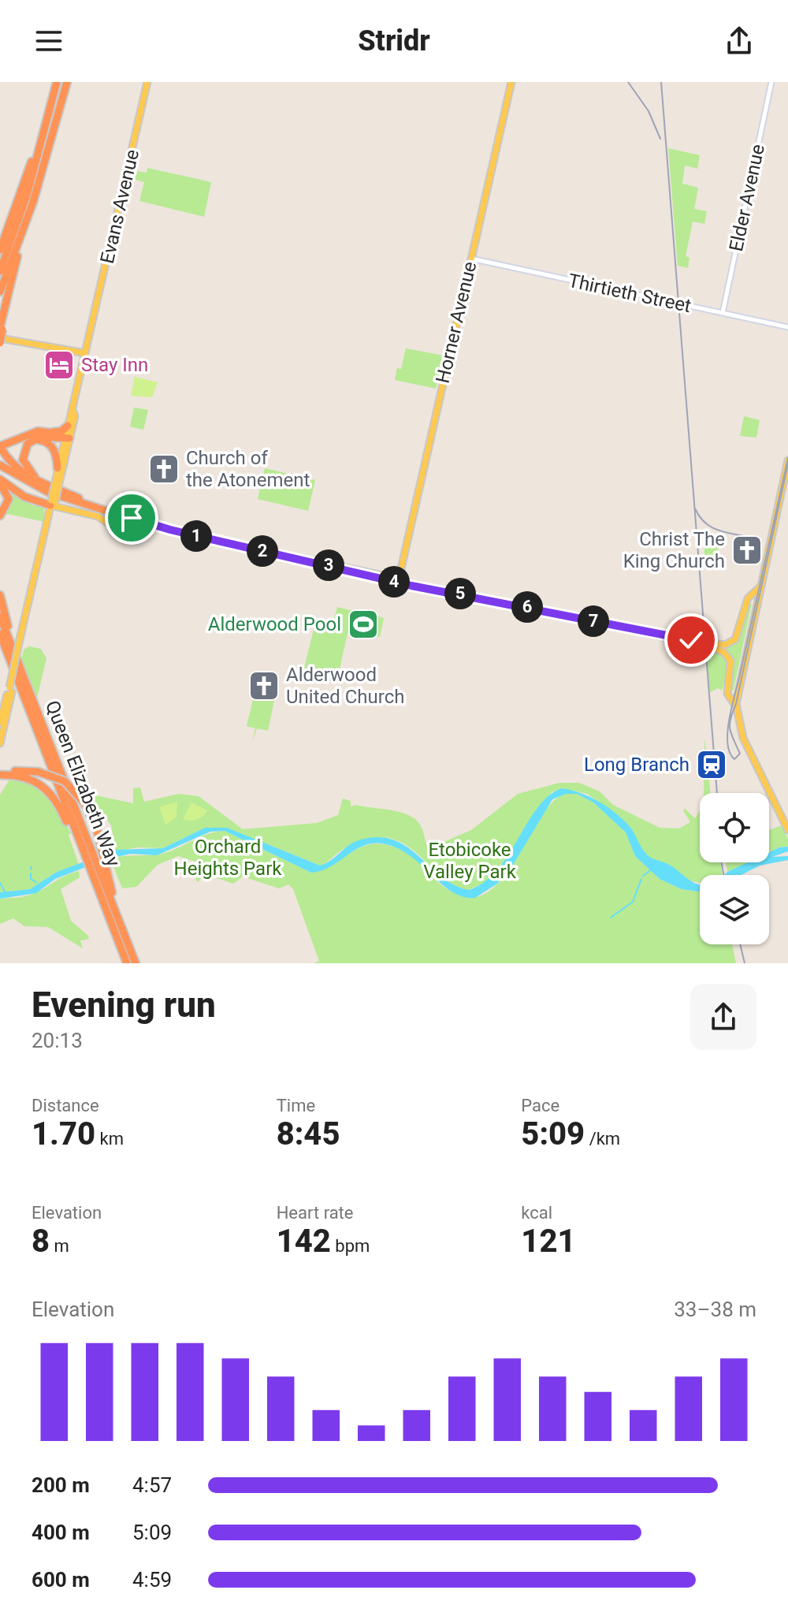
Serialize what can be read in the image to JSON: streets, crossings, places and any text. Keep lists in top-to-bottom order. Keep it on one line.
{"streets":{"highway":["Queen Elizabeth Way"],"main road":["Evans Avenue","Horner Avenue"],"street":["Elder Avenue","Thirtieth Street"]},"crossings":[["Elder Avenue","Thirtieth Street"],["Thirtieth Street","Horner Avenue"]],"parks":["Orchard Heights Park","Etobicoke Valley Park"],"places":{"hotel":["Stay Inn"],"church":["Church of the Atonement","Christ The King Church","Alderwood United Church"],"sports":["Alderwood Pool"],"station":["Long Branch"]},"page":{"header":"Stridr","pins":["1","2","3","4","5","6","7"],"heading":["Evening run","20:13"],"stats":[["Distance","1.70 km"],["Time","8:45"],["Pace","5:09 /km"],["Elevation","8 m"],["Heart rate","142 bpm"],["kcal","121"]],"chart":["Elevation","33–38 m"],"list":[{"name":"200 m","note":"4:57"},{"name":"400 m","note":"5:09"},{"name":"600 m","note":"4:59"}]}}
